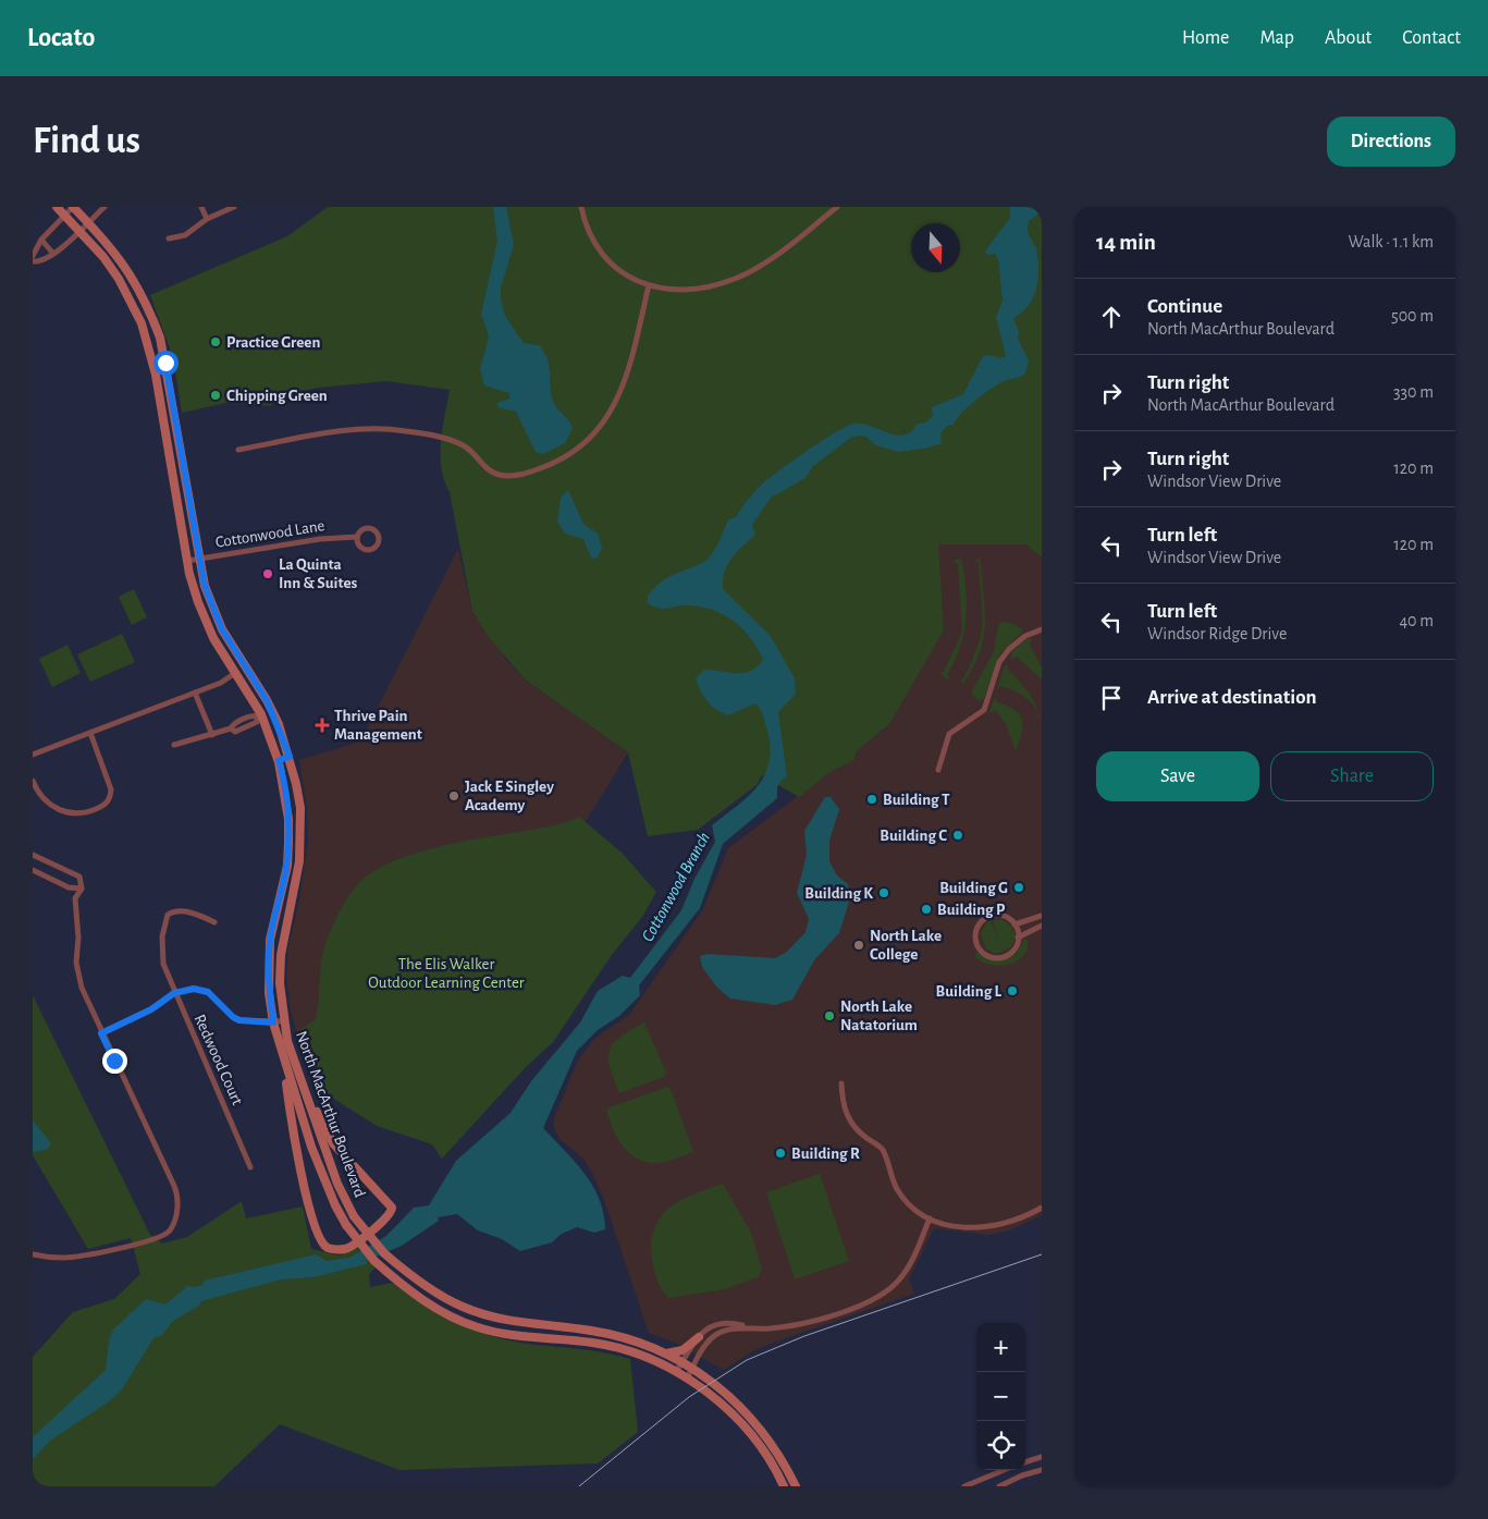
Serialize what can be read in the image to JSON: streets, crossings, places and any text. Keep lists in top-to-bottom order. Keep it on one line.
{"streets":{"main road":["North MacArthur Boulevard"],"street":["Cottonwood Lane","Redwood Court"]},"crossings":[["Cottonwood Lane","North MacArthur Boulevard"]],"water":["Cottonwood Branch"],"parks":["The Elis Walker Outdoor Learning Center"],"places":{"other":["Practice Green","Chipping Green","La Quinta Inn & Suites","Jack E Singley Academy","Building T","Building C","Building G","Building K","Building P","North Lake College","Building L","North Lake Natatorium","Building R"],"health":["Thrive Pain Management"]},"north":"bottom","page":{"header":"Locato","nav":["Home","Map","About","Contact"],"buttons":["Directions",["Save","Share"]],"title":"Find us","heading":["14 min","Walk · 1.1 km"],"list":[["Continue","North MacArthur Boulevard","500 m"],["Turn right","North MacArthur Boulevard","330 m"],["Turn right","Windsor View Drive","120 m"],["Turn left","Windsor View Drive","120 m"],["Turn left","Windsor Ridge Drive","40 m"],"Arrive at destination"],"map_buttons":["+","−"]}}
